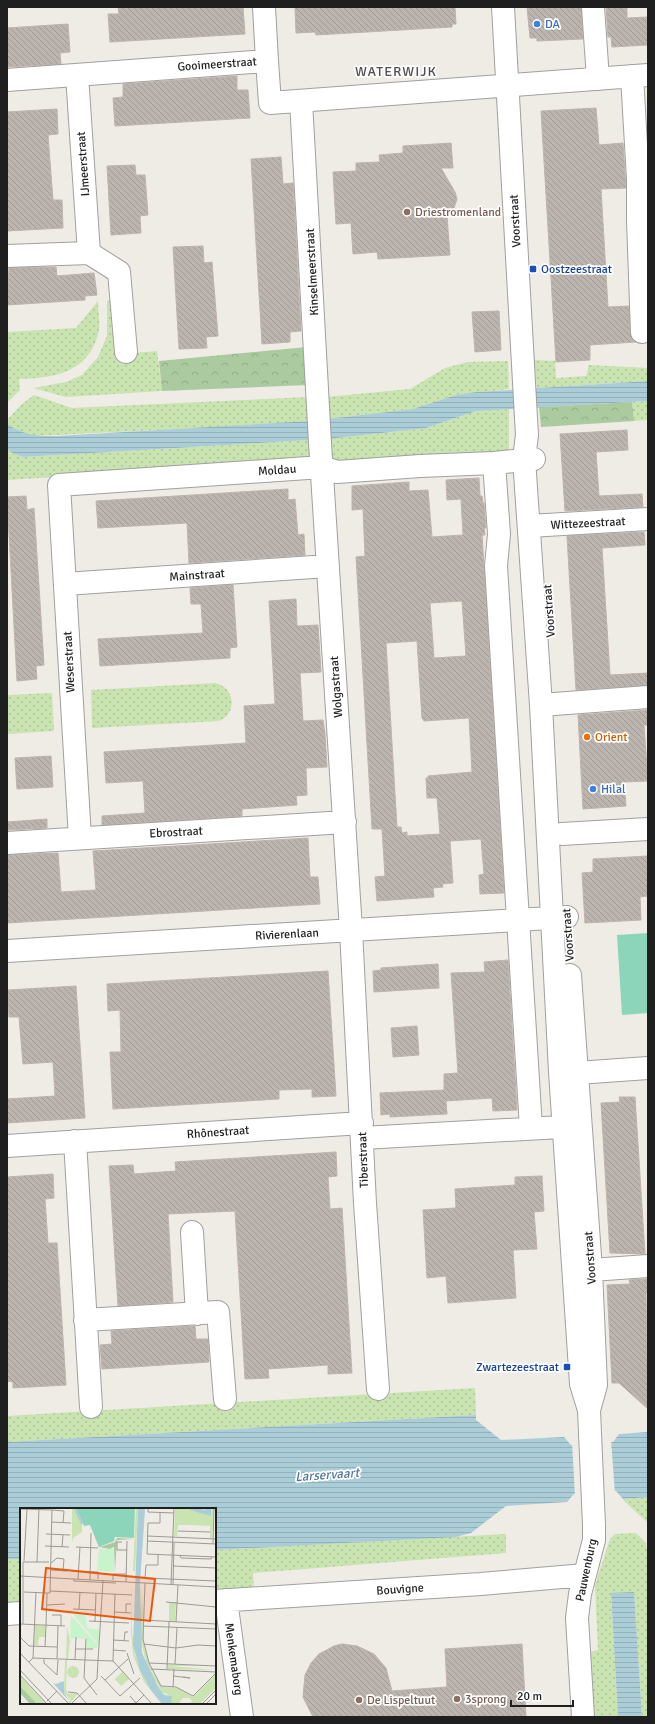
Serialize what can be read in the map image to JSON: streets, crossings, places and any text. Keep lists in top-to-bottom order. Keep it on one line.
{"streets":{"street":["Gooimeerstraat","IJmeerstraat","Voorstraat","Kinselmeerstraat","Moldau","Wittezeestraat","Mainstraat","Weserstraat","Wolgastraat","Ebrostraat","Rivierenlaan","Rhônestraat","Tiberstraat","Pauwenburg","Bouvigne","Menkemaborg"]},"crossings":[["Gooimeerstraat","IJmeerstraat"],["Gooimeerstraat","Voorstraat"],["Gooimeerstraat","Kinselmeerstraat"],["Voorstraat","Wittezeestraat"],["Voorstraat","Rivierenlaan"],["Voorstraat","Rhônestraat"],["Voorstraat","Pauwenburg"],["Kinselmeerstraat","Wolgastraat"],["Moldau","Weserstraat"],["Moldau","Wolgastraat"],["Mainstraat","Weserstraat"],["Mainstraat","Wolgastraat"],["Weserstraat","Ebrostraat"],["Wolgastraat","Ebrostraat"],["Wolgastraat","Rivierenlaan"],["Wolgastraat","Tiberstraat"],["Rivierenlaan","Tiberstraat"],["Rhônestraat","Tiberstraat"],["Pauwenburg","Bouvigne"],["Bouvigne","Menkemaborg"]],"districts":["WATERWIJK"],"water":["Larservaart"],"places":{"other":["DA","Driestromenland","Orient","Hilal","3sprong","De Lispeltuut"],"transit":["Oostzeestraat","Zwartezeestraat"]},"scale_bar":"20 m"}
